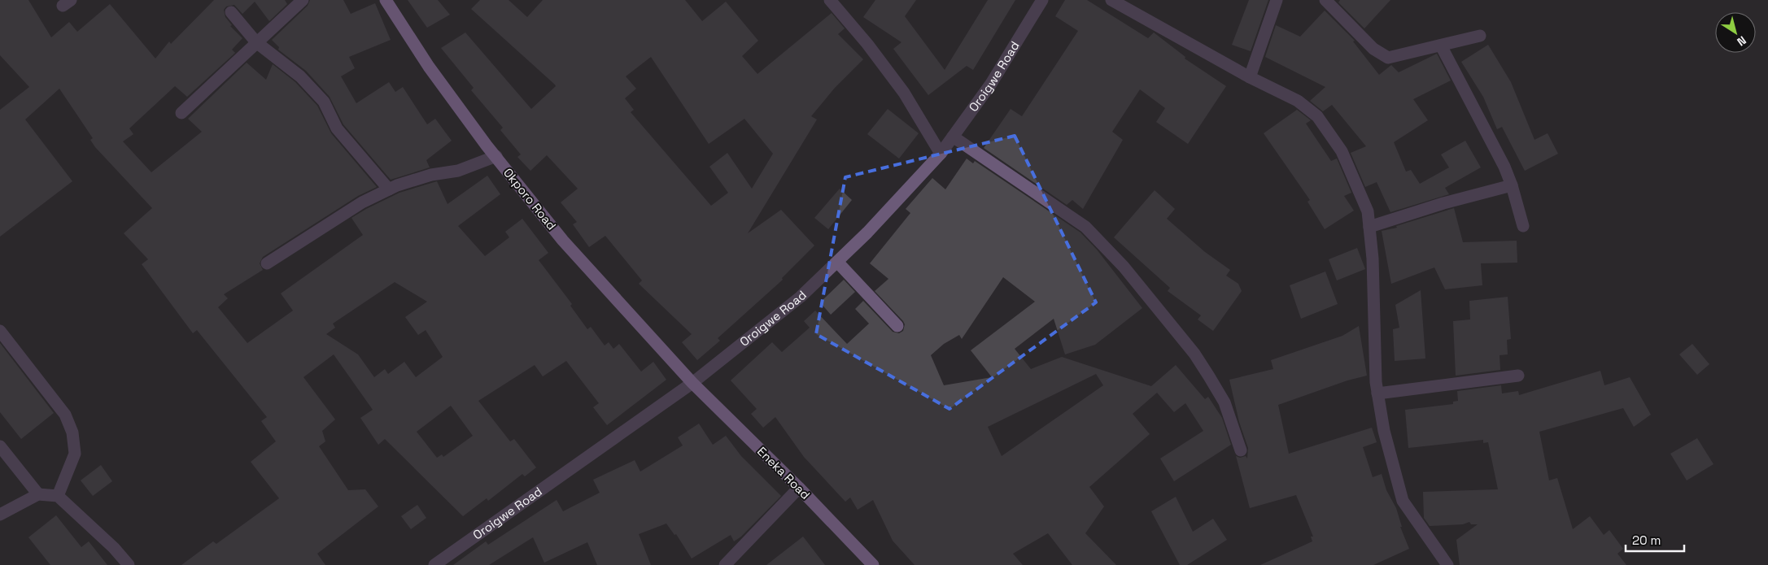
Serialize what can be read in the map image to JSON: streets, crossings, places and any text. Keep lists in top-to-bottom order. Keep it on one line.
{"streets":{"main road":["Okporo Road","Eneka Road"],"street":["Oroigwe Road"]},"crossings":[["Oroigwe Road","Okporo Road"],["Oroigwe Road","Eneka Road"],["Okporo Road","Eneka Road"]],"scale_bar":"20 m","north":"bottom right"}
